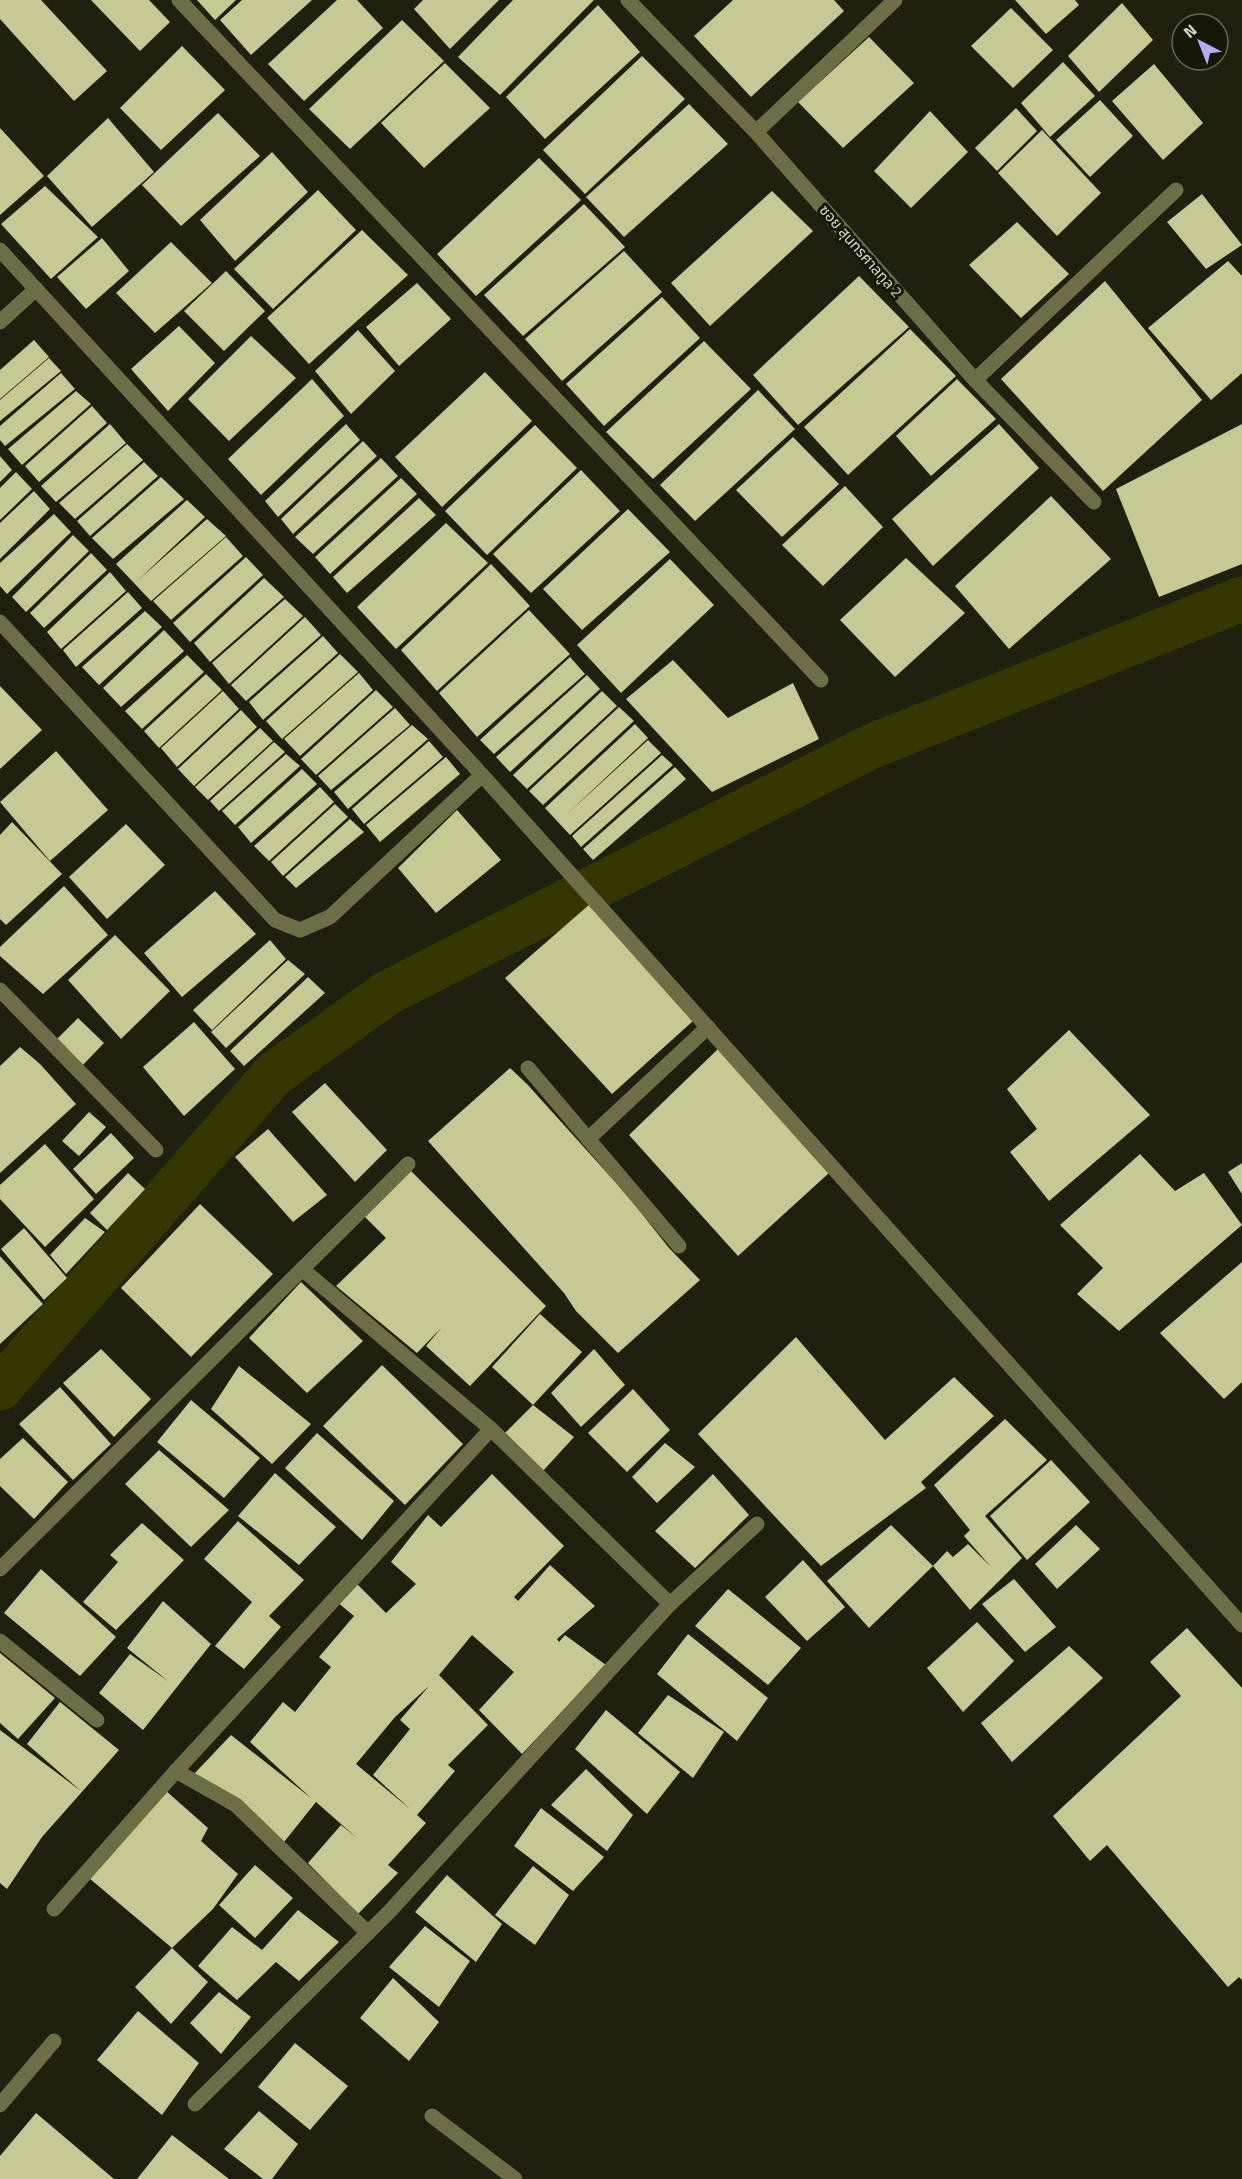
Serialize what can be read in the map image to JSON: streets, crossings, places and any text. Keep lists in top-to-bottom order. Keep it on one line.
{"streets":{"street":["ซอย สุนทรศาลทูล 2"]},"north":"top left"}
